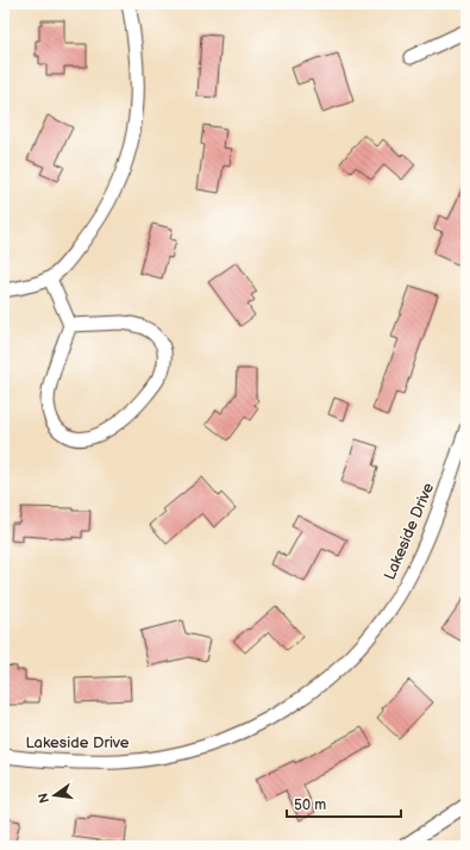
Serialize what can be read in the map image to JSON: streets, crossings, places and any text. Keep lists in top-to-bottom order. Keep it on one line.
{"streets":{"street":["Lakeside Drive"]},"scale_bar":"50 m","north":"left"}
